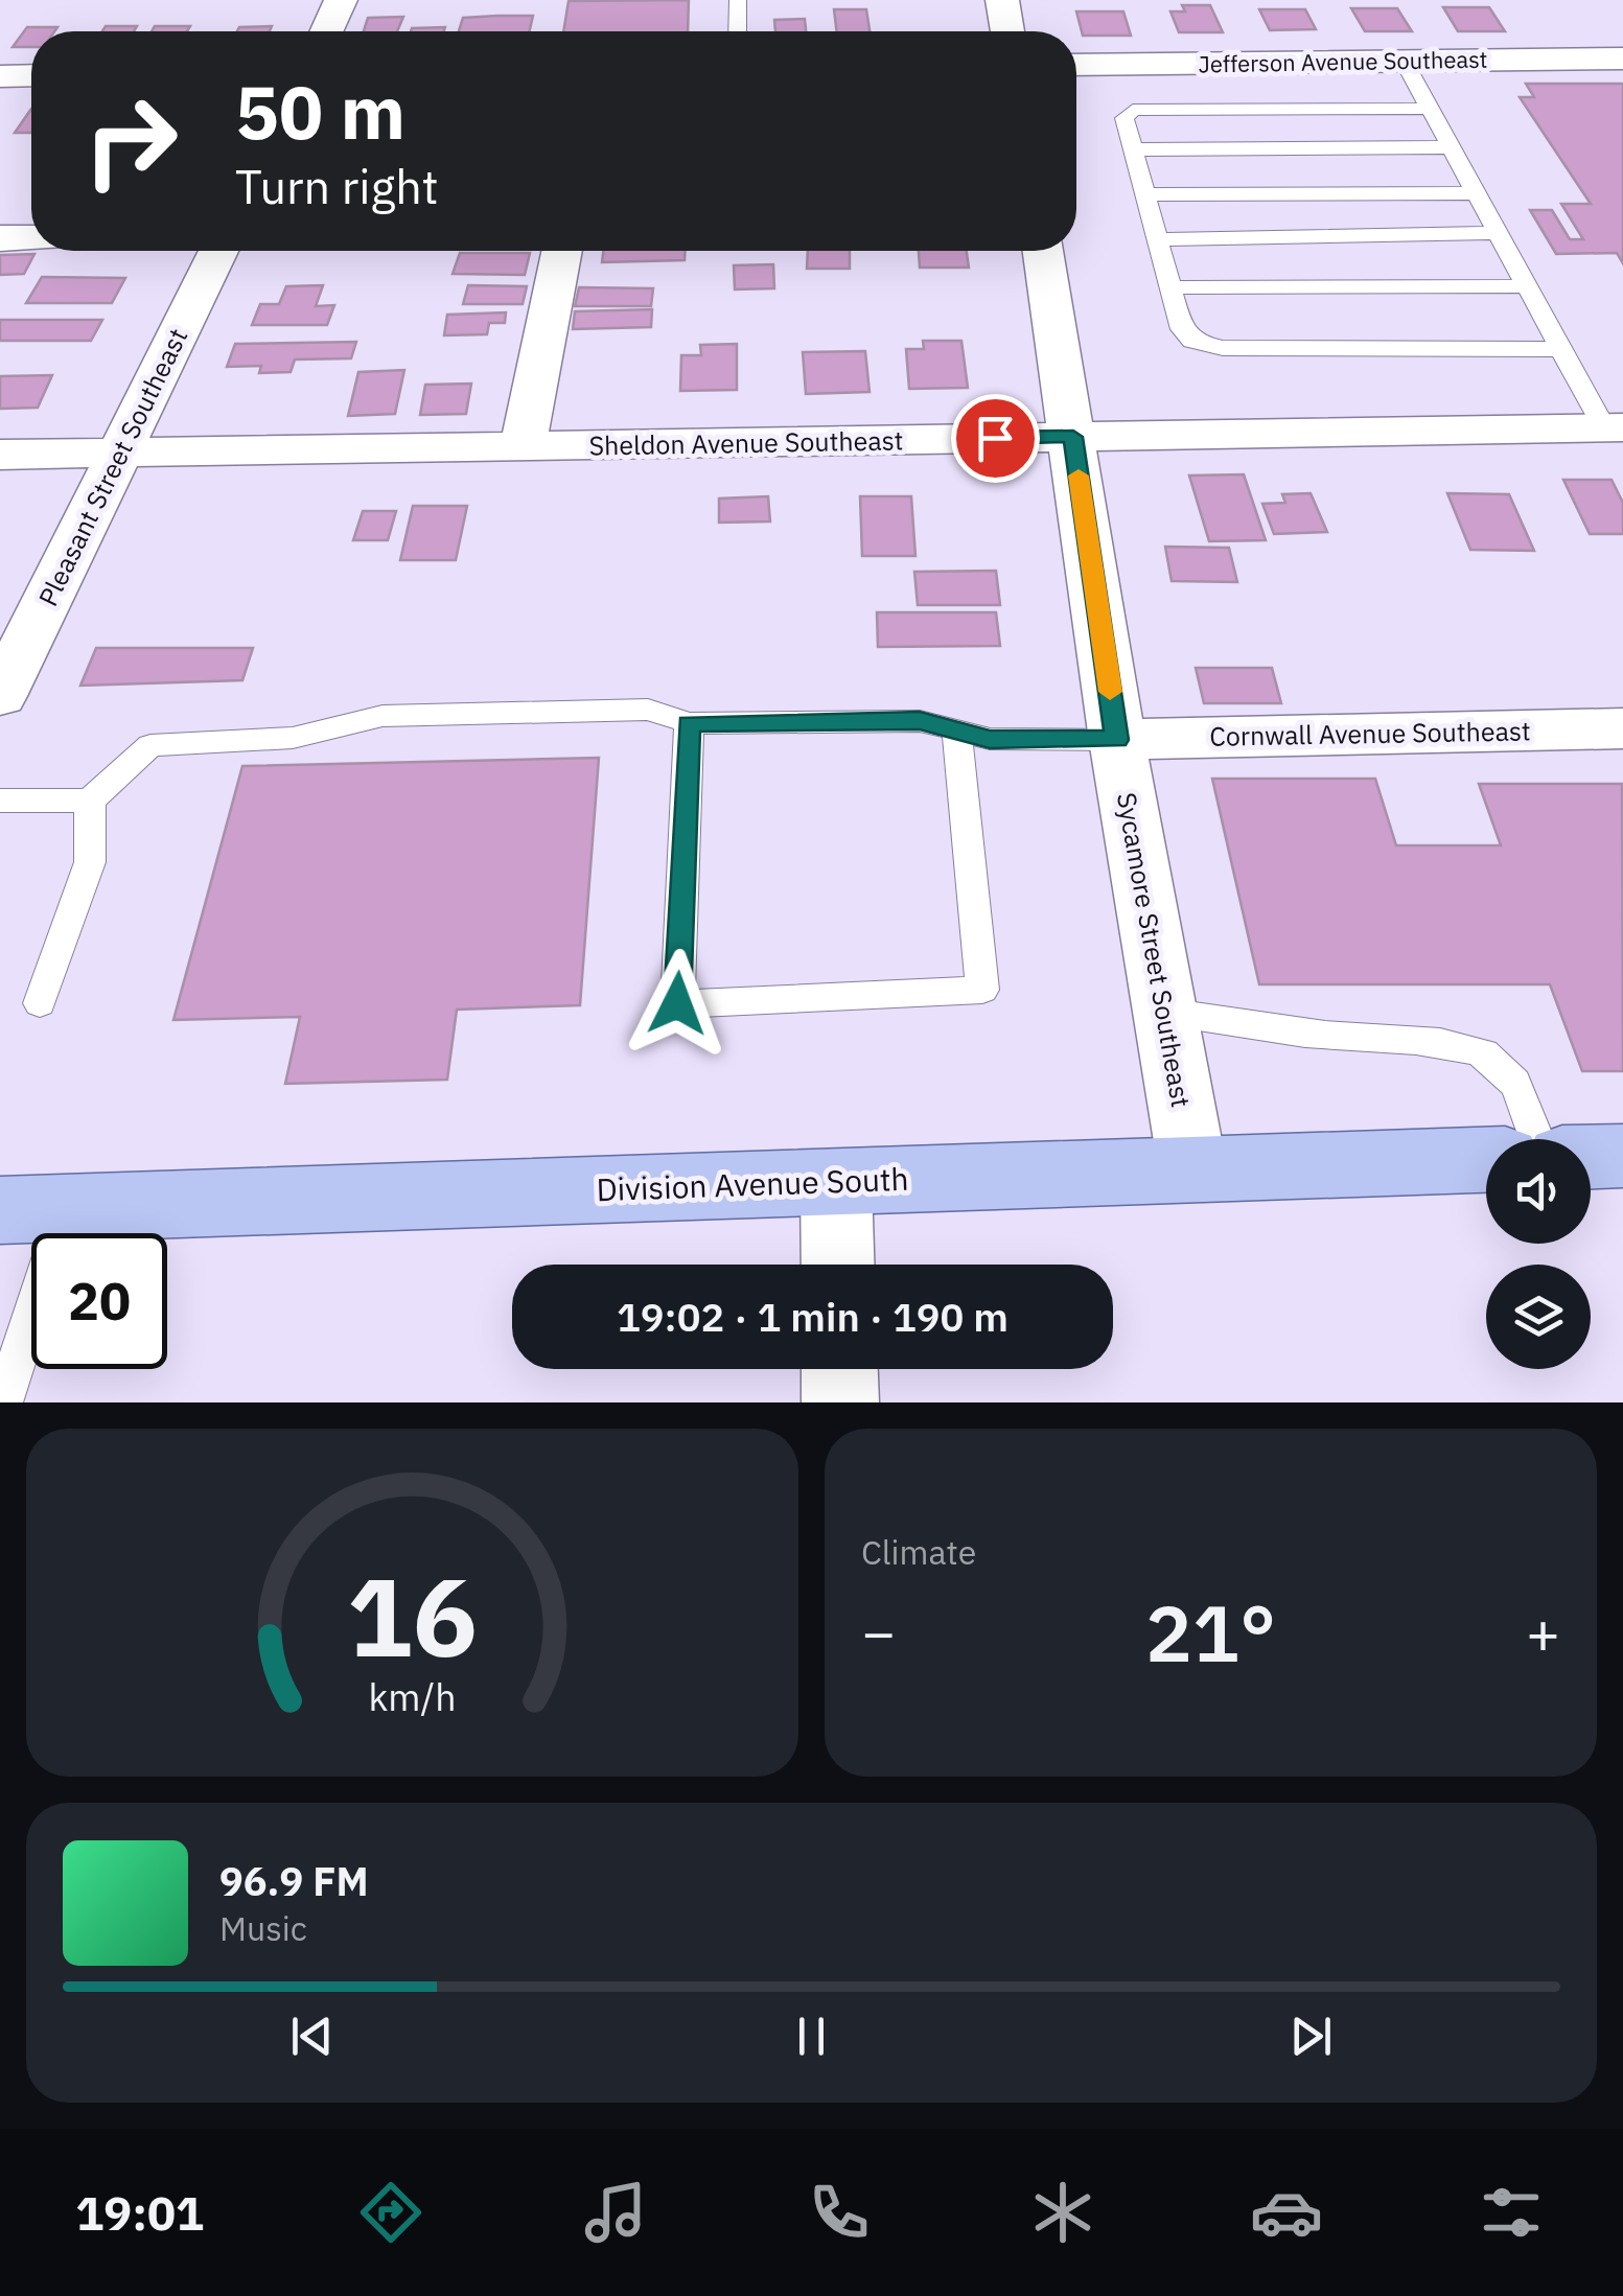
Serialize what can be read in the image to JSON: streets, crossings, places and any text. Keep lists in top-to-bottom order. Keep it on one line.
{"streets":{"main road":["Division Avenue South"],"street":["Jefferson Avenue Southeast","Sheldon Avenue Southeast","Pleasant Street Southeast","Cornwall Avenue Southeast","Sycamore Street Southeast"]},"crossings":[["Sheldon Avenue Southeast","Pleasant Street Southeast"],["Sheldon Avenue Southeast","Sycamore Street Southeast"],["Cornwall Avenue Southeast","Sycamore Street Southeast"],["Sycamore Street Southeast","Division Avenue South"]],"page":{"turn":["50 m","Turn right"],"limit":"20","trip":"19:02 · 1 min · 190 m","tile":"Climate","heat":["−","21°","+"],"song":["96.9 FM","Music"],"tabs":"19:01","gauge":["16","km/h"]}}
